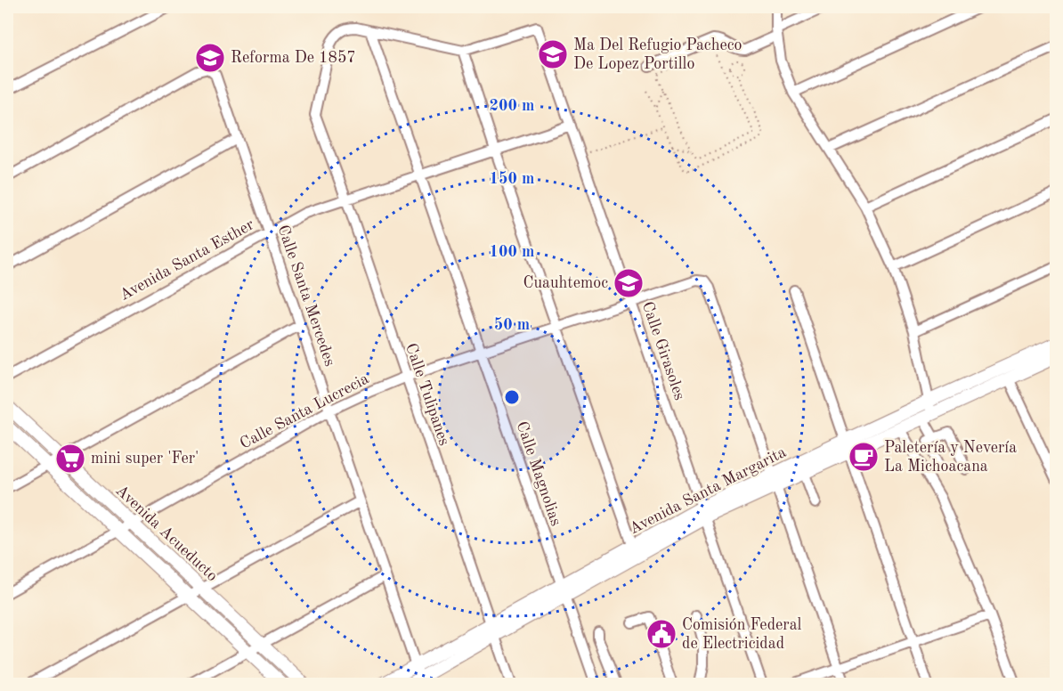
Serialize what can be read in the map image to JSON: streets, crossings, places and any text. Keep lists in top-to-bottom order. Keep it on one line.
{"streets":{"main road":["Avenida Santa Margarita","Avenida Acueducto"],"street":["Avenida Santa Esther","Calle Santa Mercedes","Calle Girasoles","Calle Tulipanes","Calle Santa Lucrecia","Calle Magnolias"]},"crossings":[["Avenida Santa Esther","Calle Santa Mercedes"],["Avenida Santa Esther","Calle Girasoles"],["Avenida Santa Esther","Calle Tulipanes"],["Avenida Santa Esther","Calle Magnolias"],["Calle Santa Mercedes","Calle Santa Lucrecia"],["Calle Santa Mercedes","Avenida Santa Margarita"],["Calle Girasoles","Calle Santa Lucrecia"],["Calle Girasoles","Avenida Santa Margarita"],["Calle Tulipanes","Calle Santa Lucrecia"],["Calle Tulipanes","Calle Magnolias"],["Calle Tulipanes","Avenida Santa Margarita"],["Calle Santa Lucrecia","Calle Magnolias"],["Calle Santa Lucrecia","Avenida Santa Margarita"],["Calle Santa Lucrecia","Avenida Acueducto"],["Calle Magnolias","Avenida Santa Margarita"]],"places":{"school or university":["Ma Del Refugio Pacheco De Lopez Portillo","Reforma De 1857","Cuauhtemoc"],"cafe":["Paletería y Nevería La Michoacana"],"supermarket":["mini super 'Fer'"],"public building":["Comisión Federal de Electricidad"]},"rings":["200 m","150 m","100 m","50 m"]}
